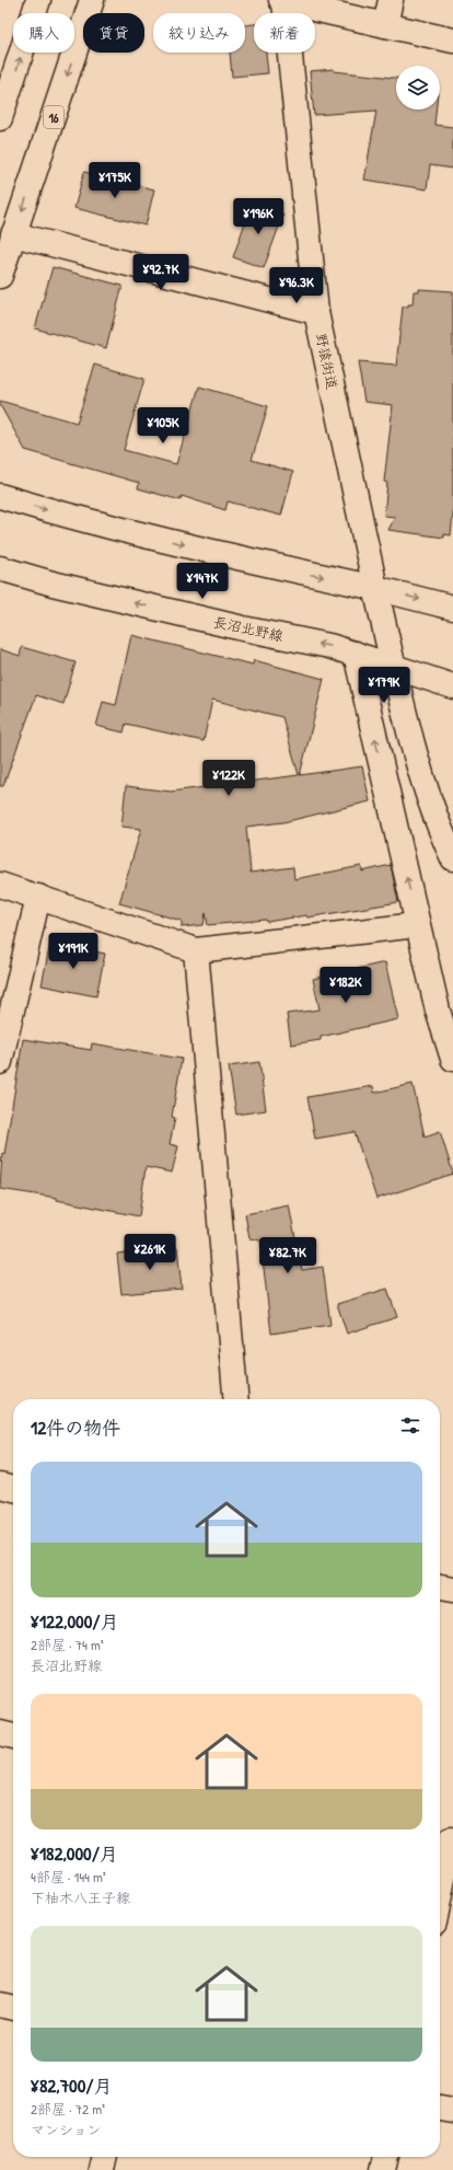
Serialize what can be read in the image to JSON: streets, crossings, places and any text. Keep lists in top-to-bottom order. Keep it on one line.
{"streets":{"main road":["16","野猿街道","長沼北野線"]},"crossings":[["野猿街道","長沼北野線"]],"page":{"chip":["購入","賃貸","絞り込み","新着"],"price":["¥175K","¥196K","¥92.7K","¥96.3K","¥105K","¥147K","¥179K","¥122K","¥191K","¥182K","¥261K","¥82.7K"],"heading":"12件の物件","list":[{"name":"¥122,000/月","note":"2部屋 · 74 m² · 長沼北野線"},{"name":"¥182,000/月","note":"4部屋 · 144 m² · 下柚木八王子線"},{"name":"¥82,700/月","note":"2部屋 · 72 m² · マンション"}]}}
